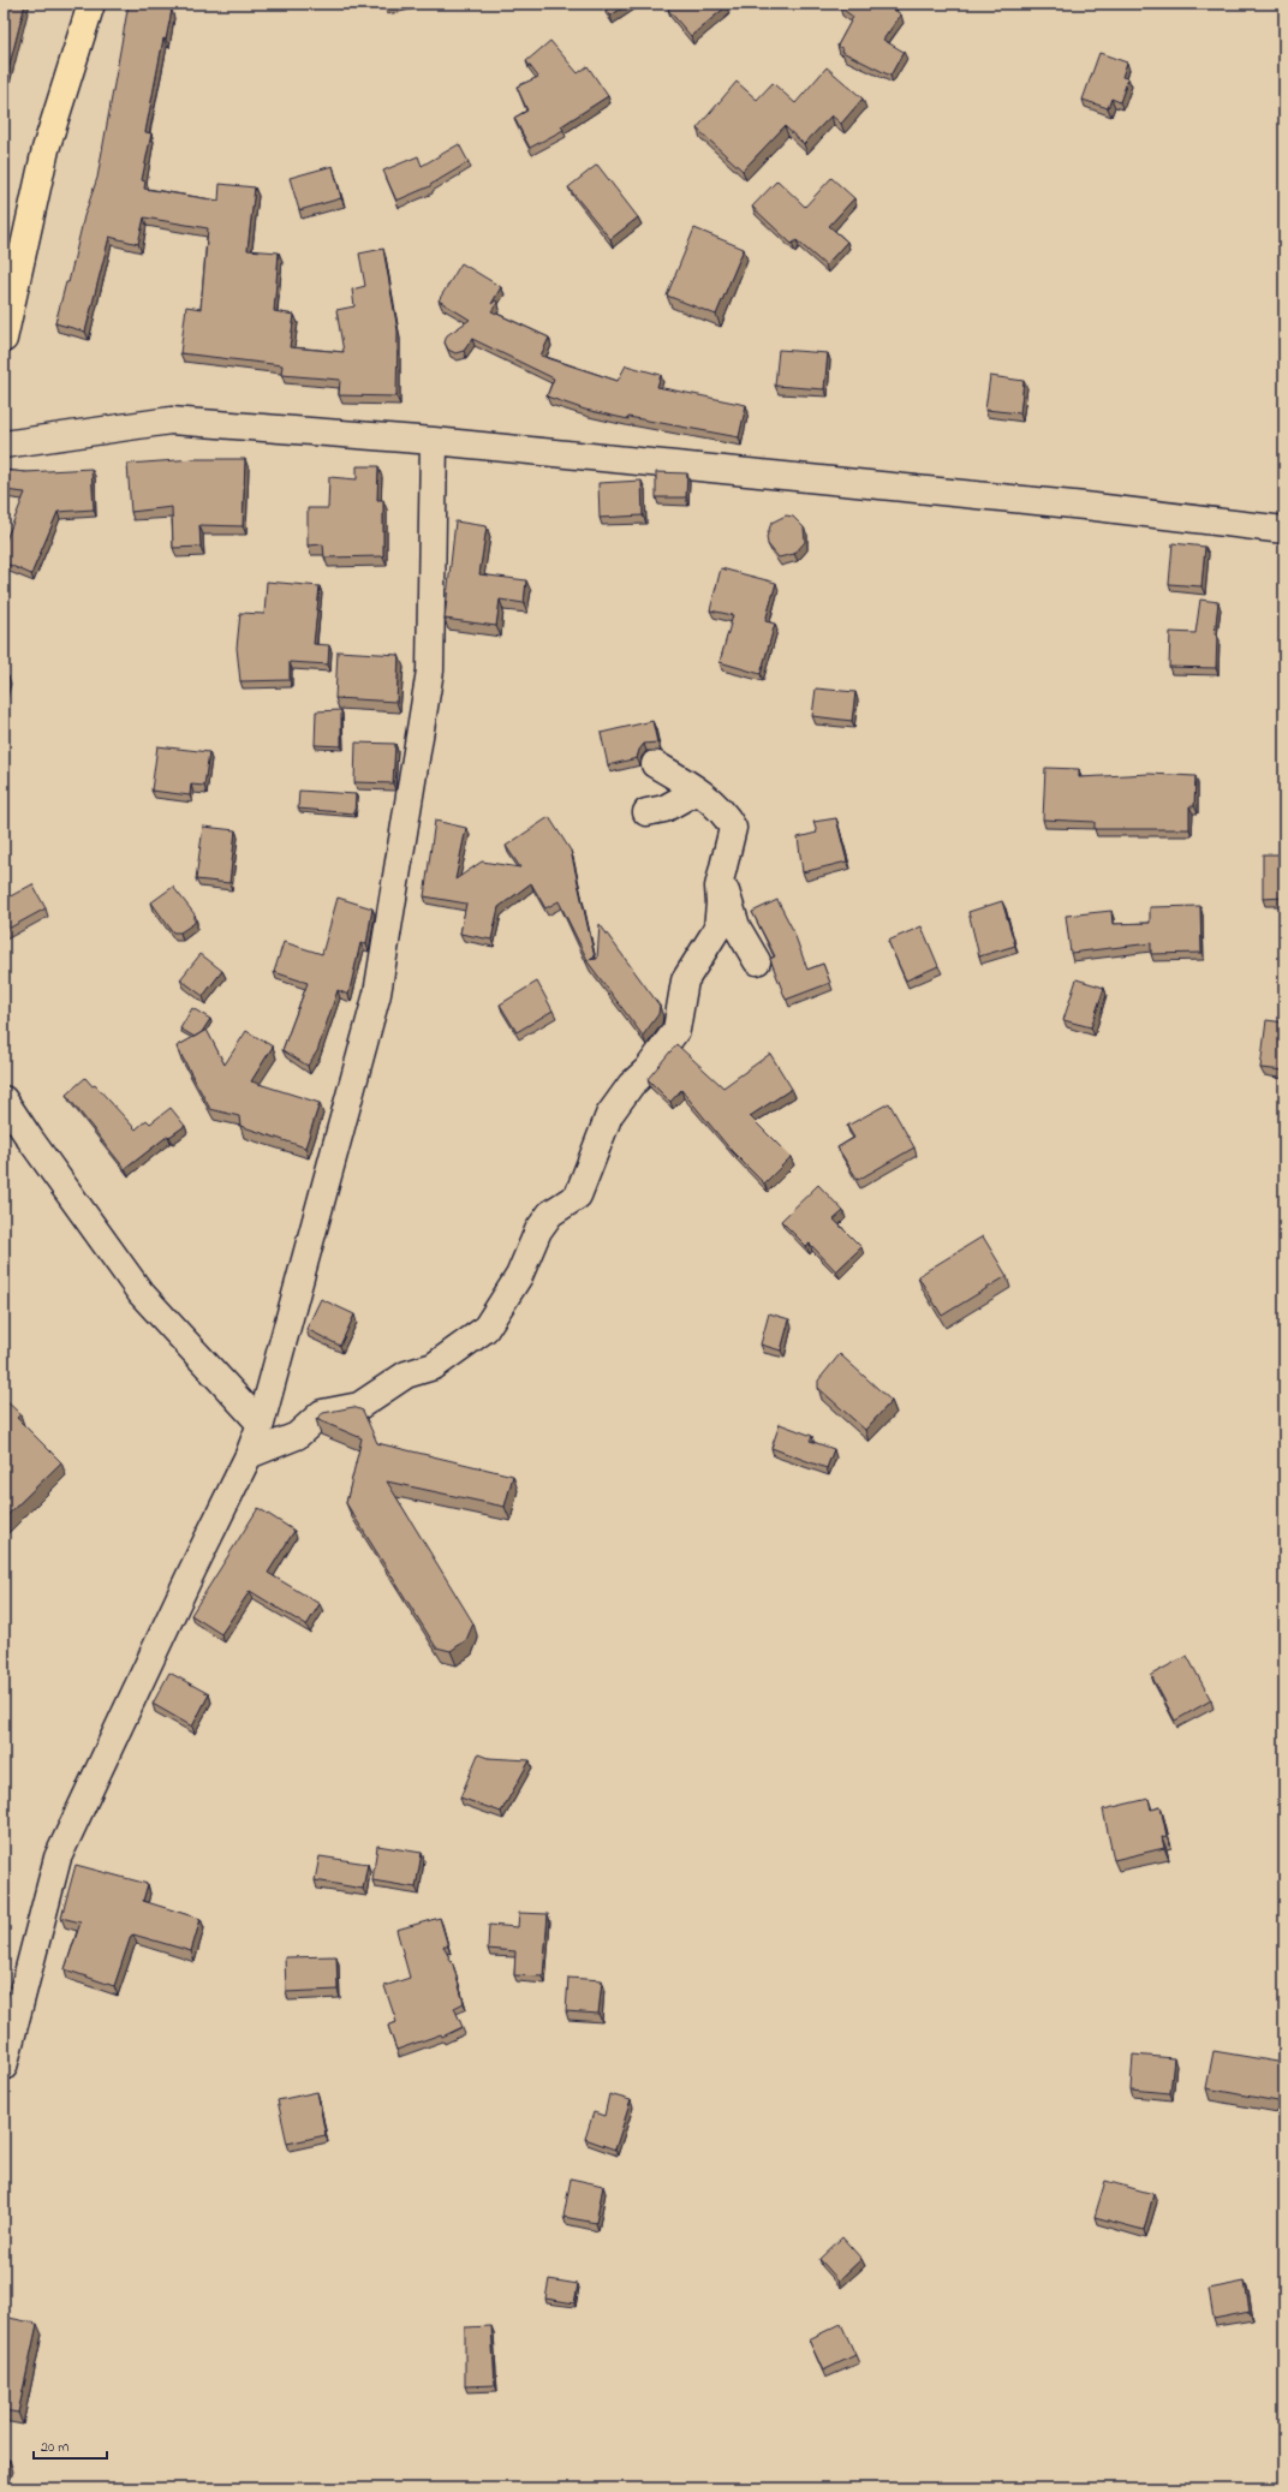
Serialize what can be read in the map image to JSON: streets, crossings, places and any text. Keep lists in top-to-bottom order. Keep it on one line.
{"scale_bar":"20 m"}
